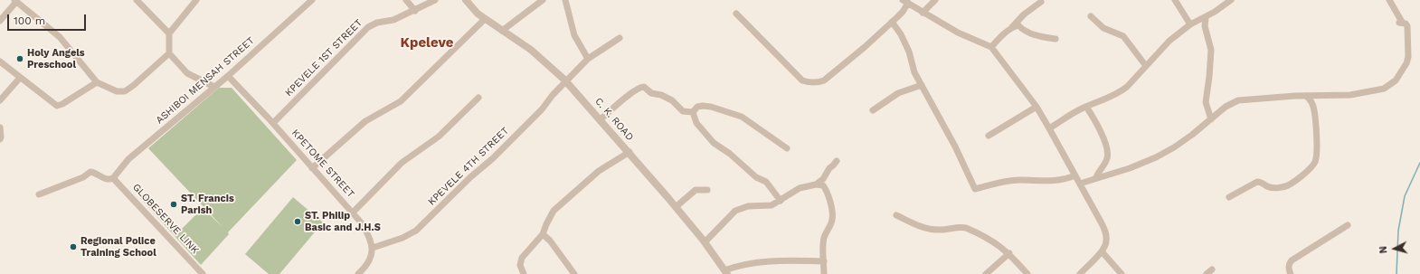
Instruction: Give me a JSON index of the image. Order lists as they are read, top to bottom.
{
  "streets": {
    "street": [
      "KPEVELE 1ST STREET",
      "ASHIBOI MENSAH STREET",
      "C. K. ROAD",
      "KPETOME STREET",
      "KPEVELE 4TH STREET",
      "GLOBESERVE LINK"
    ]
  },
  "crossings": [
    ["KPEVELE 1ST STREET", "KPETOME STREET"],
    ["ASHIBOI MENSAH STREET", "KPETOME STREET"],
    ["ASHIBOI MENSAH STREET", "GLOBESERVE LINK"],
    ["C. K. ROAD", "KPEVELE 4TH STREET"],
    ["KPETOME STREET", "KPEVELE 4TH STREET"]
  ],
  "districts": ["Kpeleve"],
  "places": [
    "Holy Angels Preschool",
    "ST. Francis Parish",
    "ST. Philip Basic and J.H.S",
    "Regional Police Training School"
  ],
  "scale_bar": "100 m",
  "north": "left"
}
